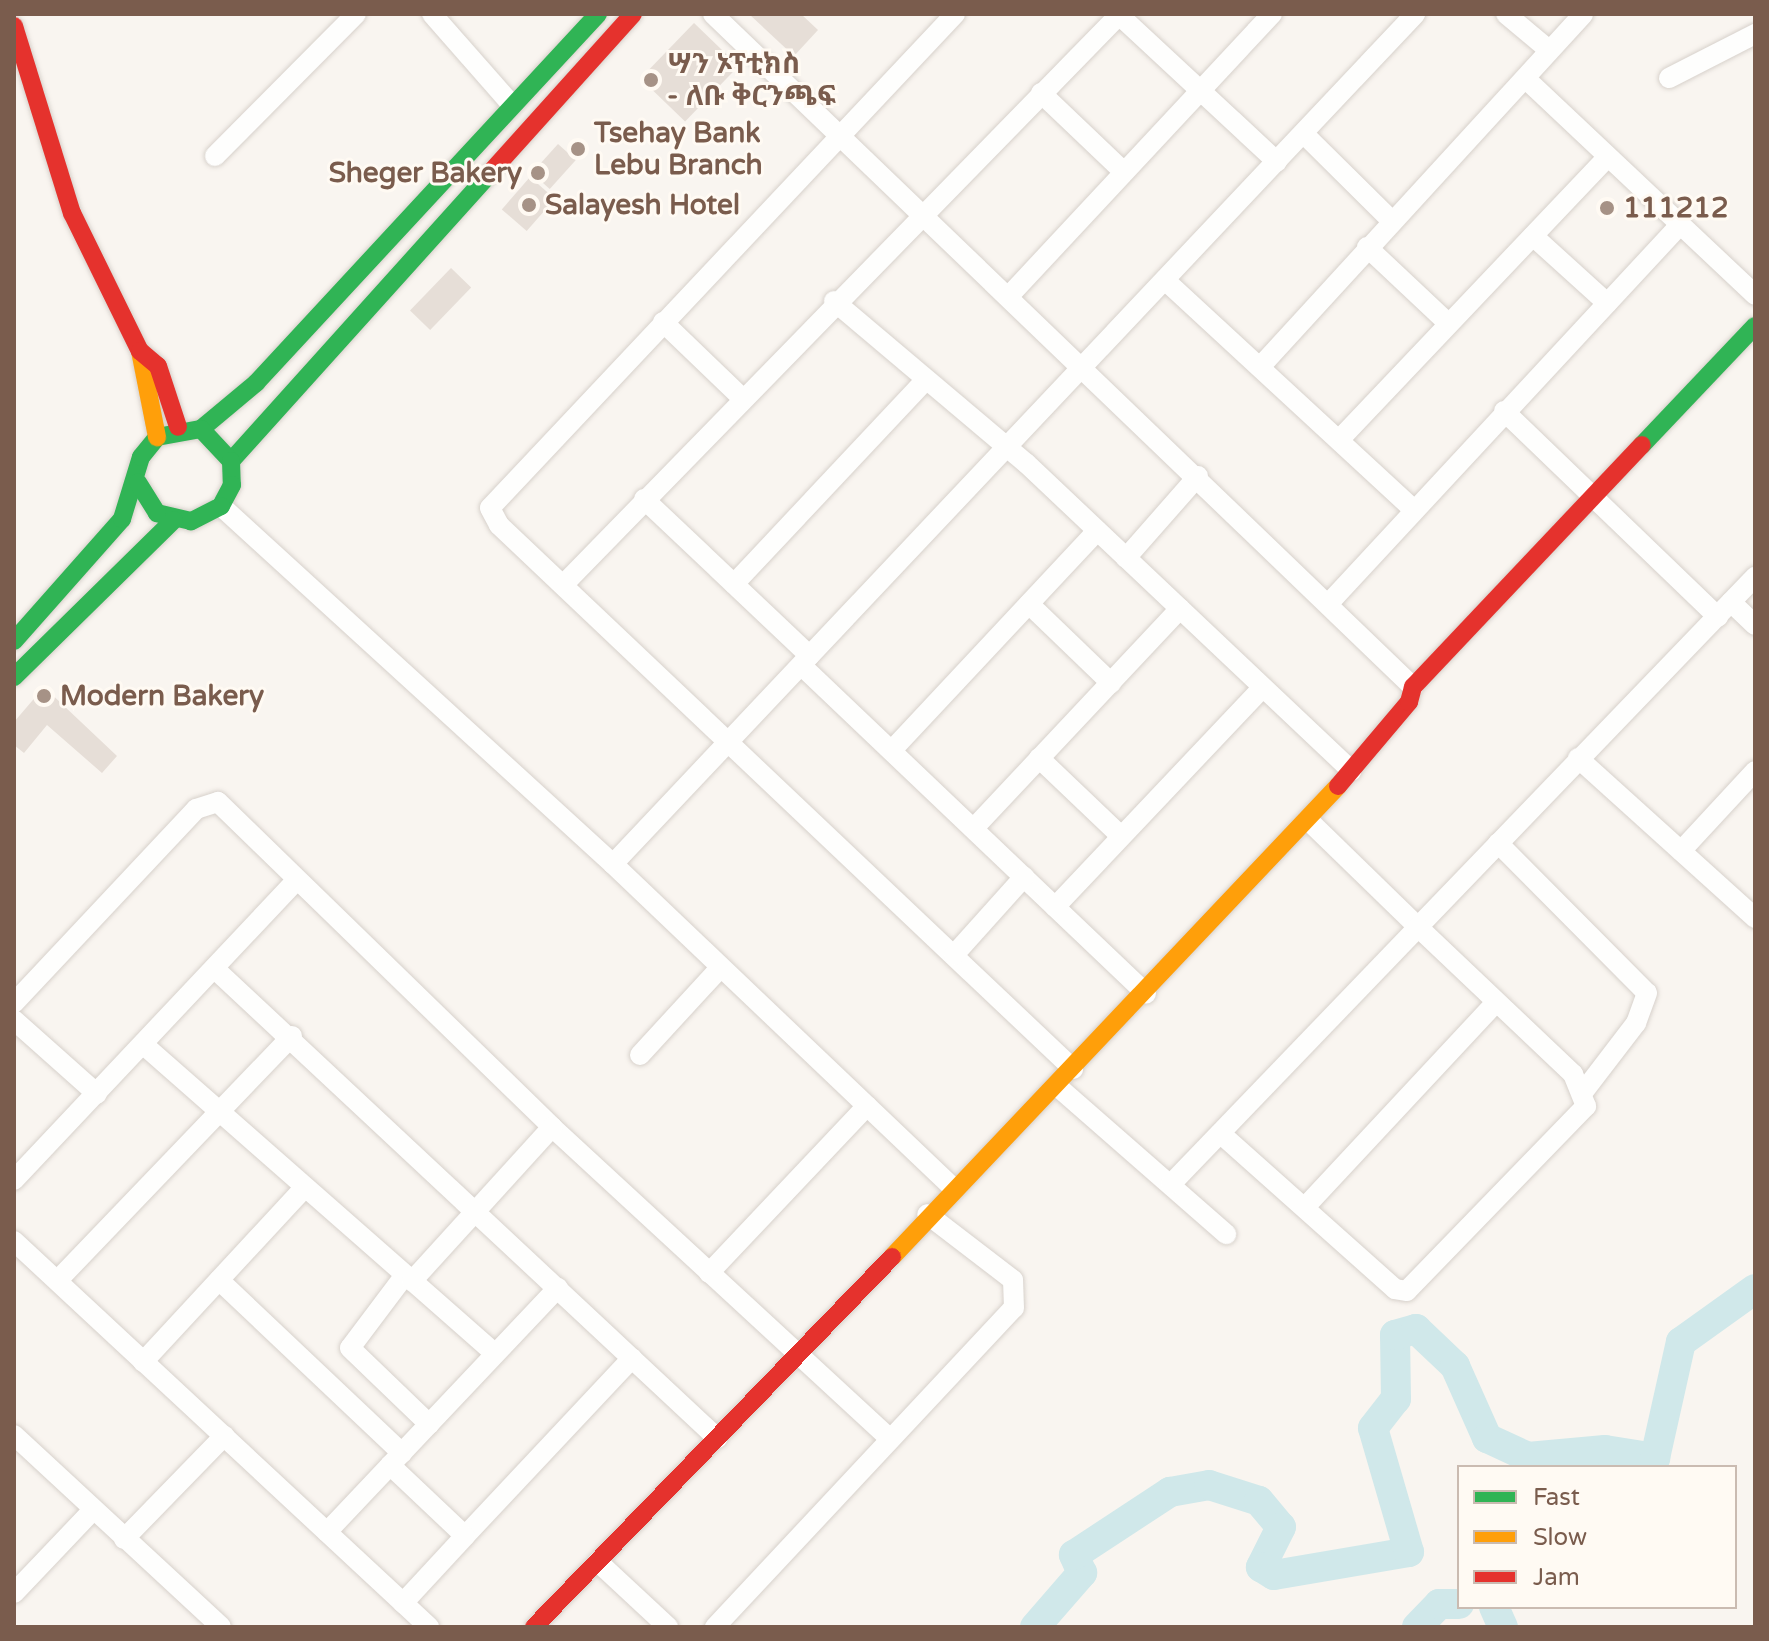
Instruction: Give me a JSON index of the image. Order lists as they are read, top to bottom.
{
  "places": [
    "ሣን ኦፕቲክስ - ለቡ ቅርንጫፍ",
    "Tsehay Bank Lebu Branch",
    "Sheger Bakery",
    "Salayesh Hotel",
    "111212",
    "Modern Bakery"
  ],
  "legend": ["Fast", "Slow", "Jam"]
}
